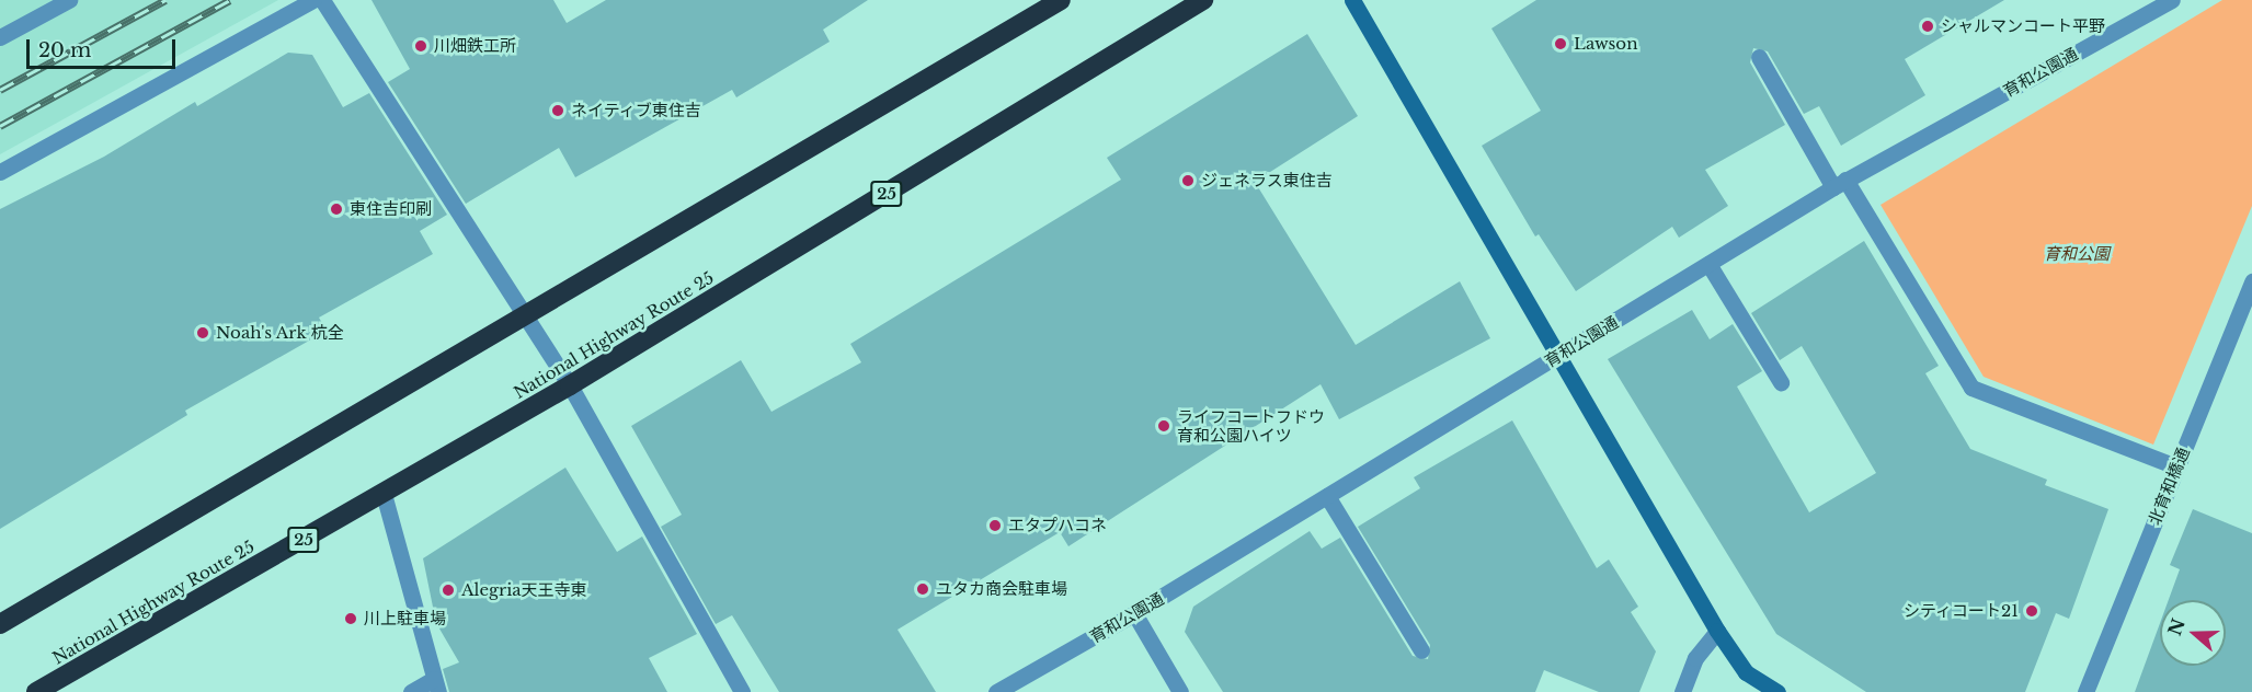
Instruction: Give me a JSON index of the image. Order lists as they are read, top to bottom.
{
  "streets": {
    "highway": ["25", "National Highway Route 25"],
    "street": ["育和公園通", "北育和橋通"]
  },
  "parks": ["育和公園"],
  "places": [
    "シャルマンコート平野",
    "Lawson",
    "川畑鉄工所",
    "ネイティブ東住吉",
    "ジェネラス東住吉",
    "東住吉印刷",
    "Noah's Ark 杭全",
    "ライフコートフドウ 育和公園ハイツ",
    "エタプハコネ",
    "ユタカ商会駐車場",
    "Alegria天王寺東",
    "シティコート21",
    "川上駐車場"
  ],
  "scale_bar": "20 m",
  "north": "left"
}
